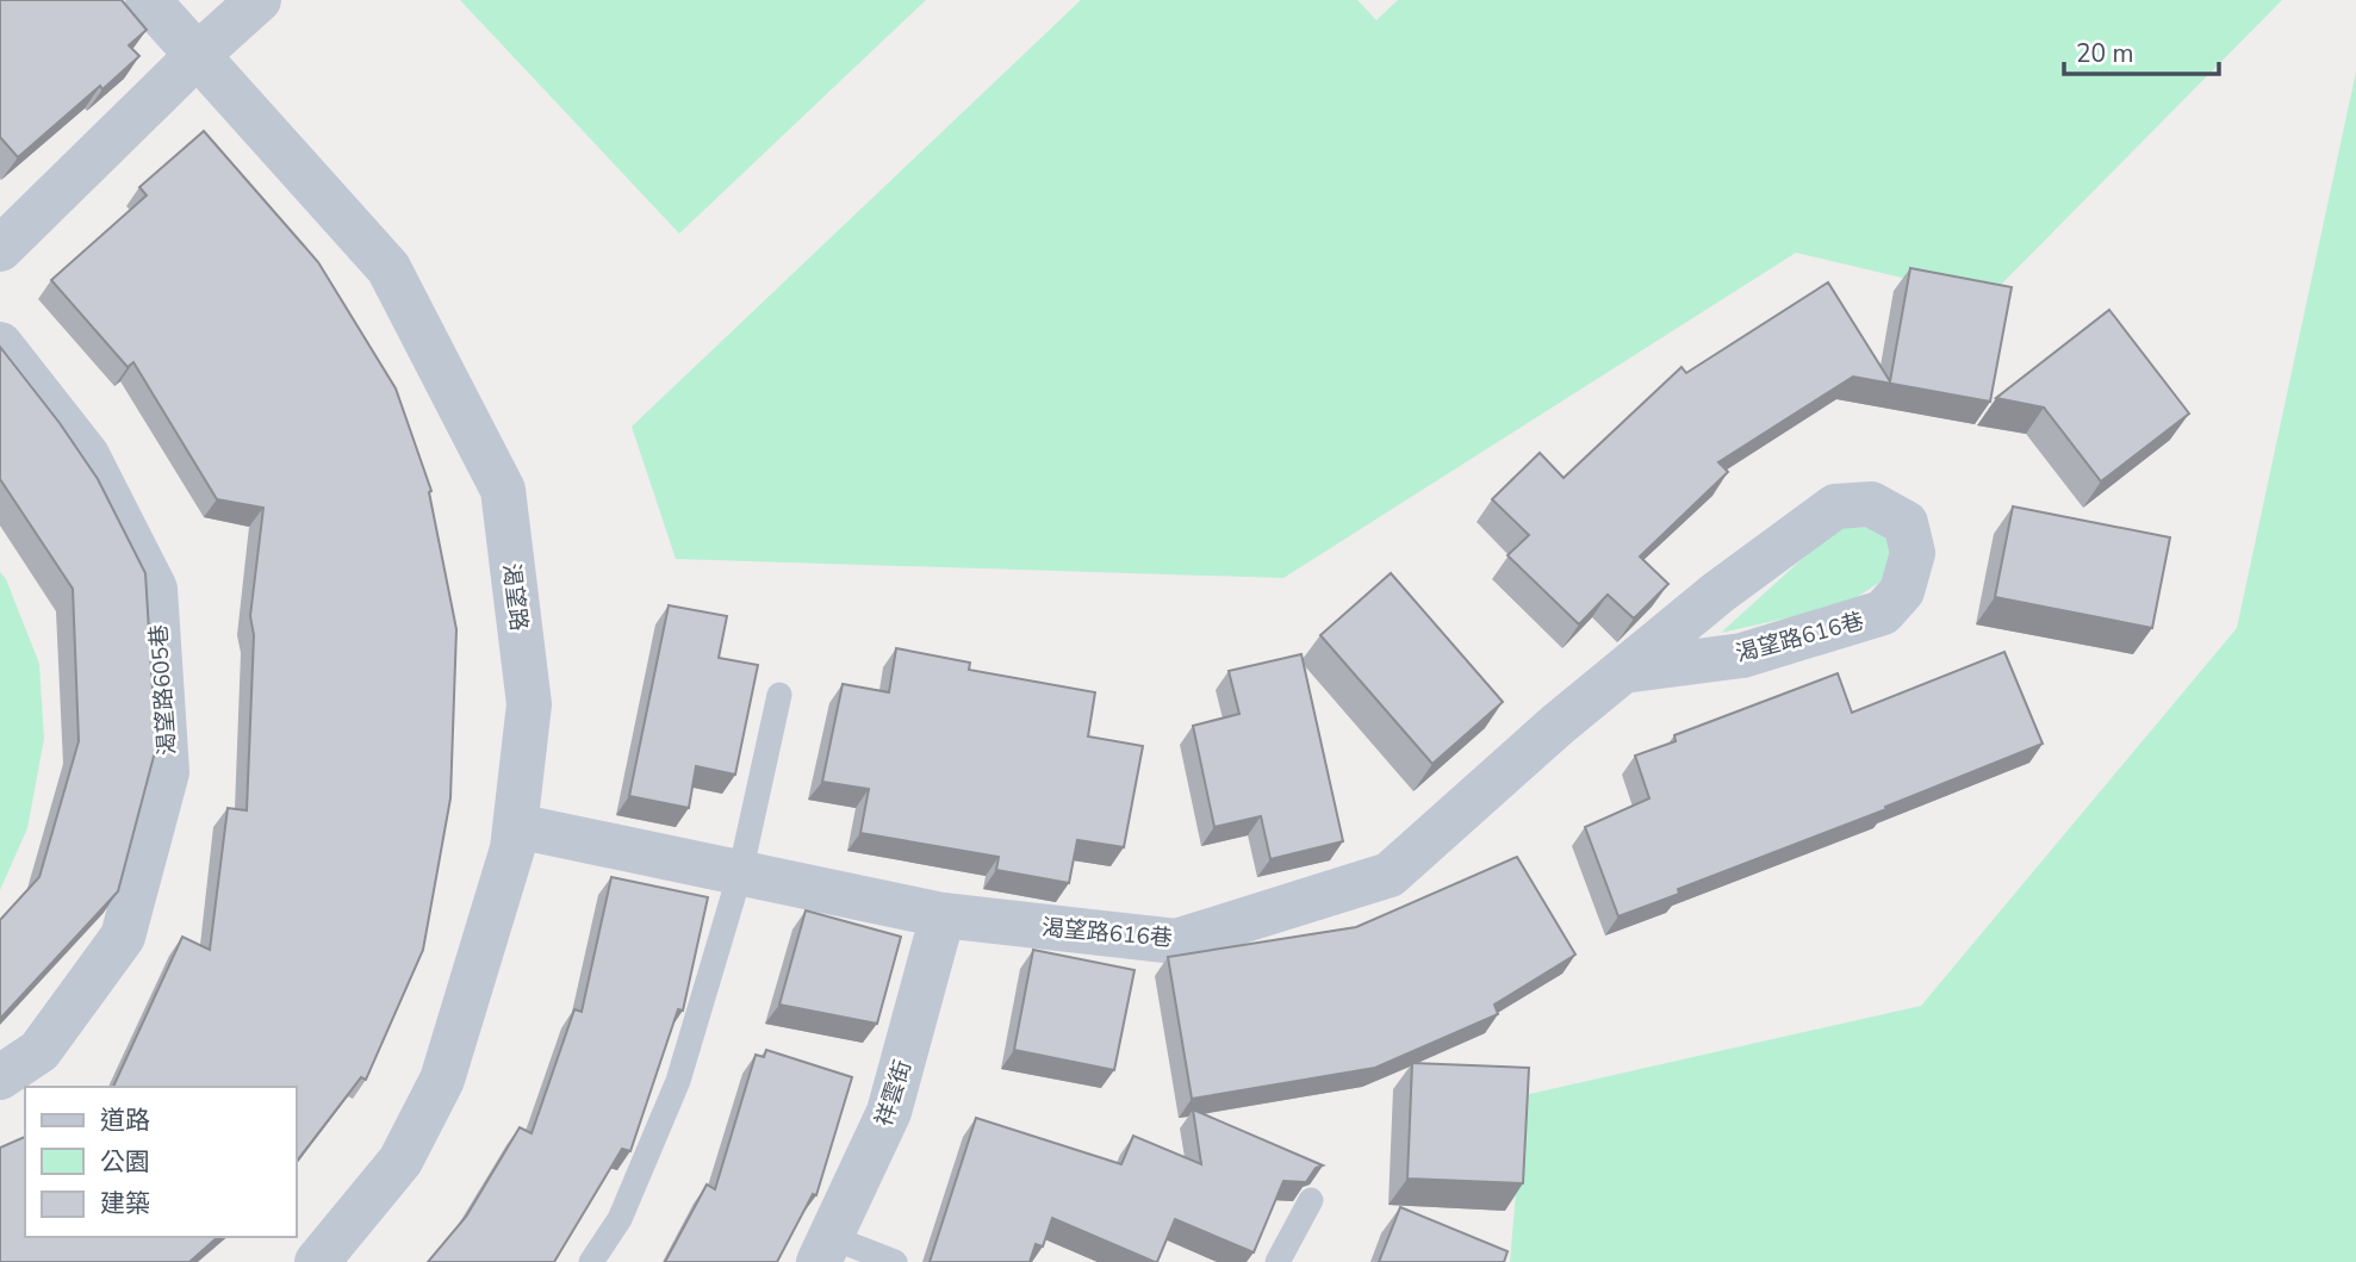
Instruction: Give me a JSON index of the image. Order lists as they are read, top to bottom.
{
  "streets": {
    "street": [
      "渴望路",
      "渴望路616巷",
      "渴望路605巷",
      "祥雲街"
    ]
  },
  "crossings": [
    ["渴望路", "渴望路616巷"],
    ["渴望路616巷", "祥雲街"]
  ],
  "legend": ["道路", "公園", "建築"],
  "scale_bar": "20 m"
}
